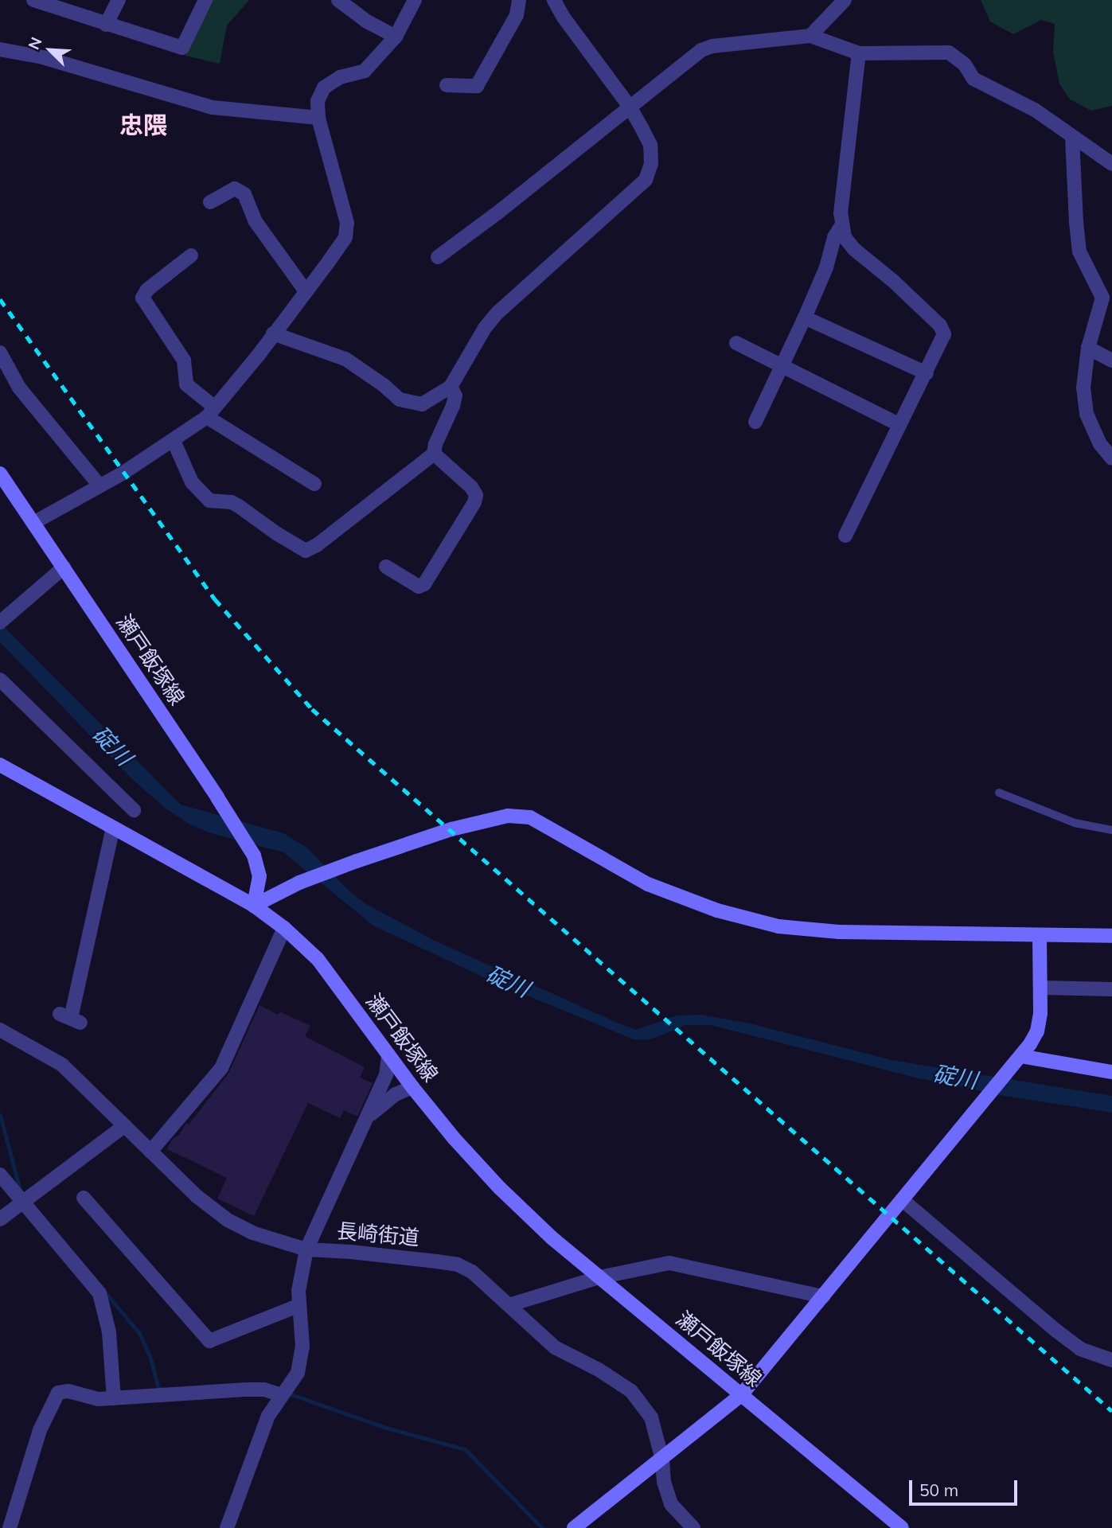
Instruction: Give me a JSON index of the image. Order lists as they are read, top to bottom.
{
  "streets": {
    "street": ["瀬戸飯塚線", "長崎街道"]
  },
  "districts": ["忠隈"],
  "water": ["碇川"],
  "scale_bar": "50 m",
  "north": "top left"
}
